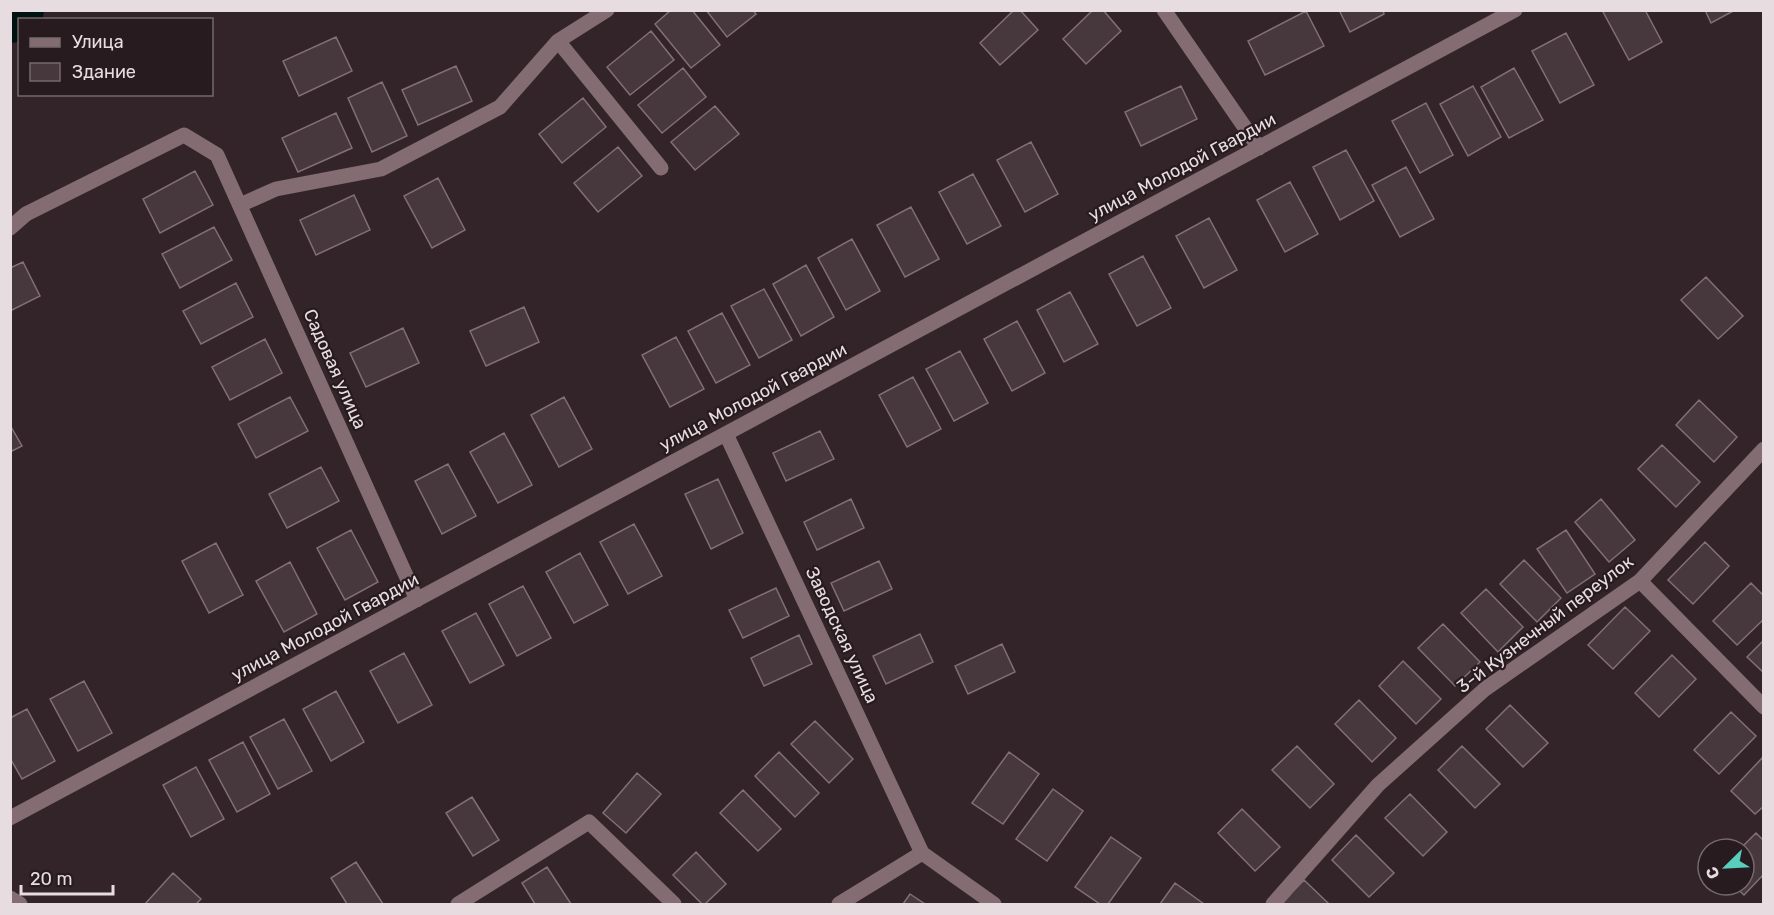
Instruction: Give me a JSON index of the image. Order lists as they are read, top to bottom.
{
  "streets": {
    "street": [
      "улица Молодой Гвардии",
      "Садовая улица",
      "3-й Кузнечный переулок",
      "Заводская улица"
    ]
  },
  "crossings": [
    ["улица Молодой Гвардии", "Садовая улица"],
    ["улица Молодой Гвардии", "Заводская улица"]
  ],
  "legend": ["Улица", "Здание"],
  "scale_bar": "20 m",
  "north": "bottom left"
}
